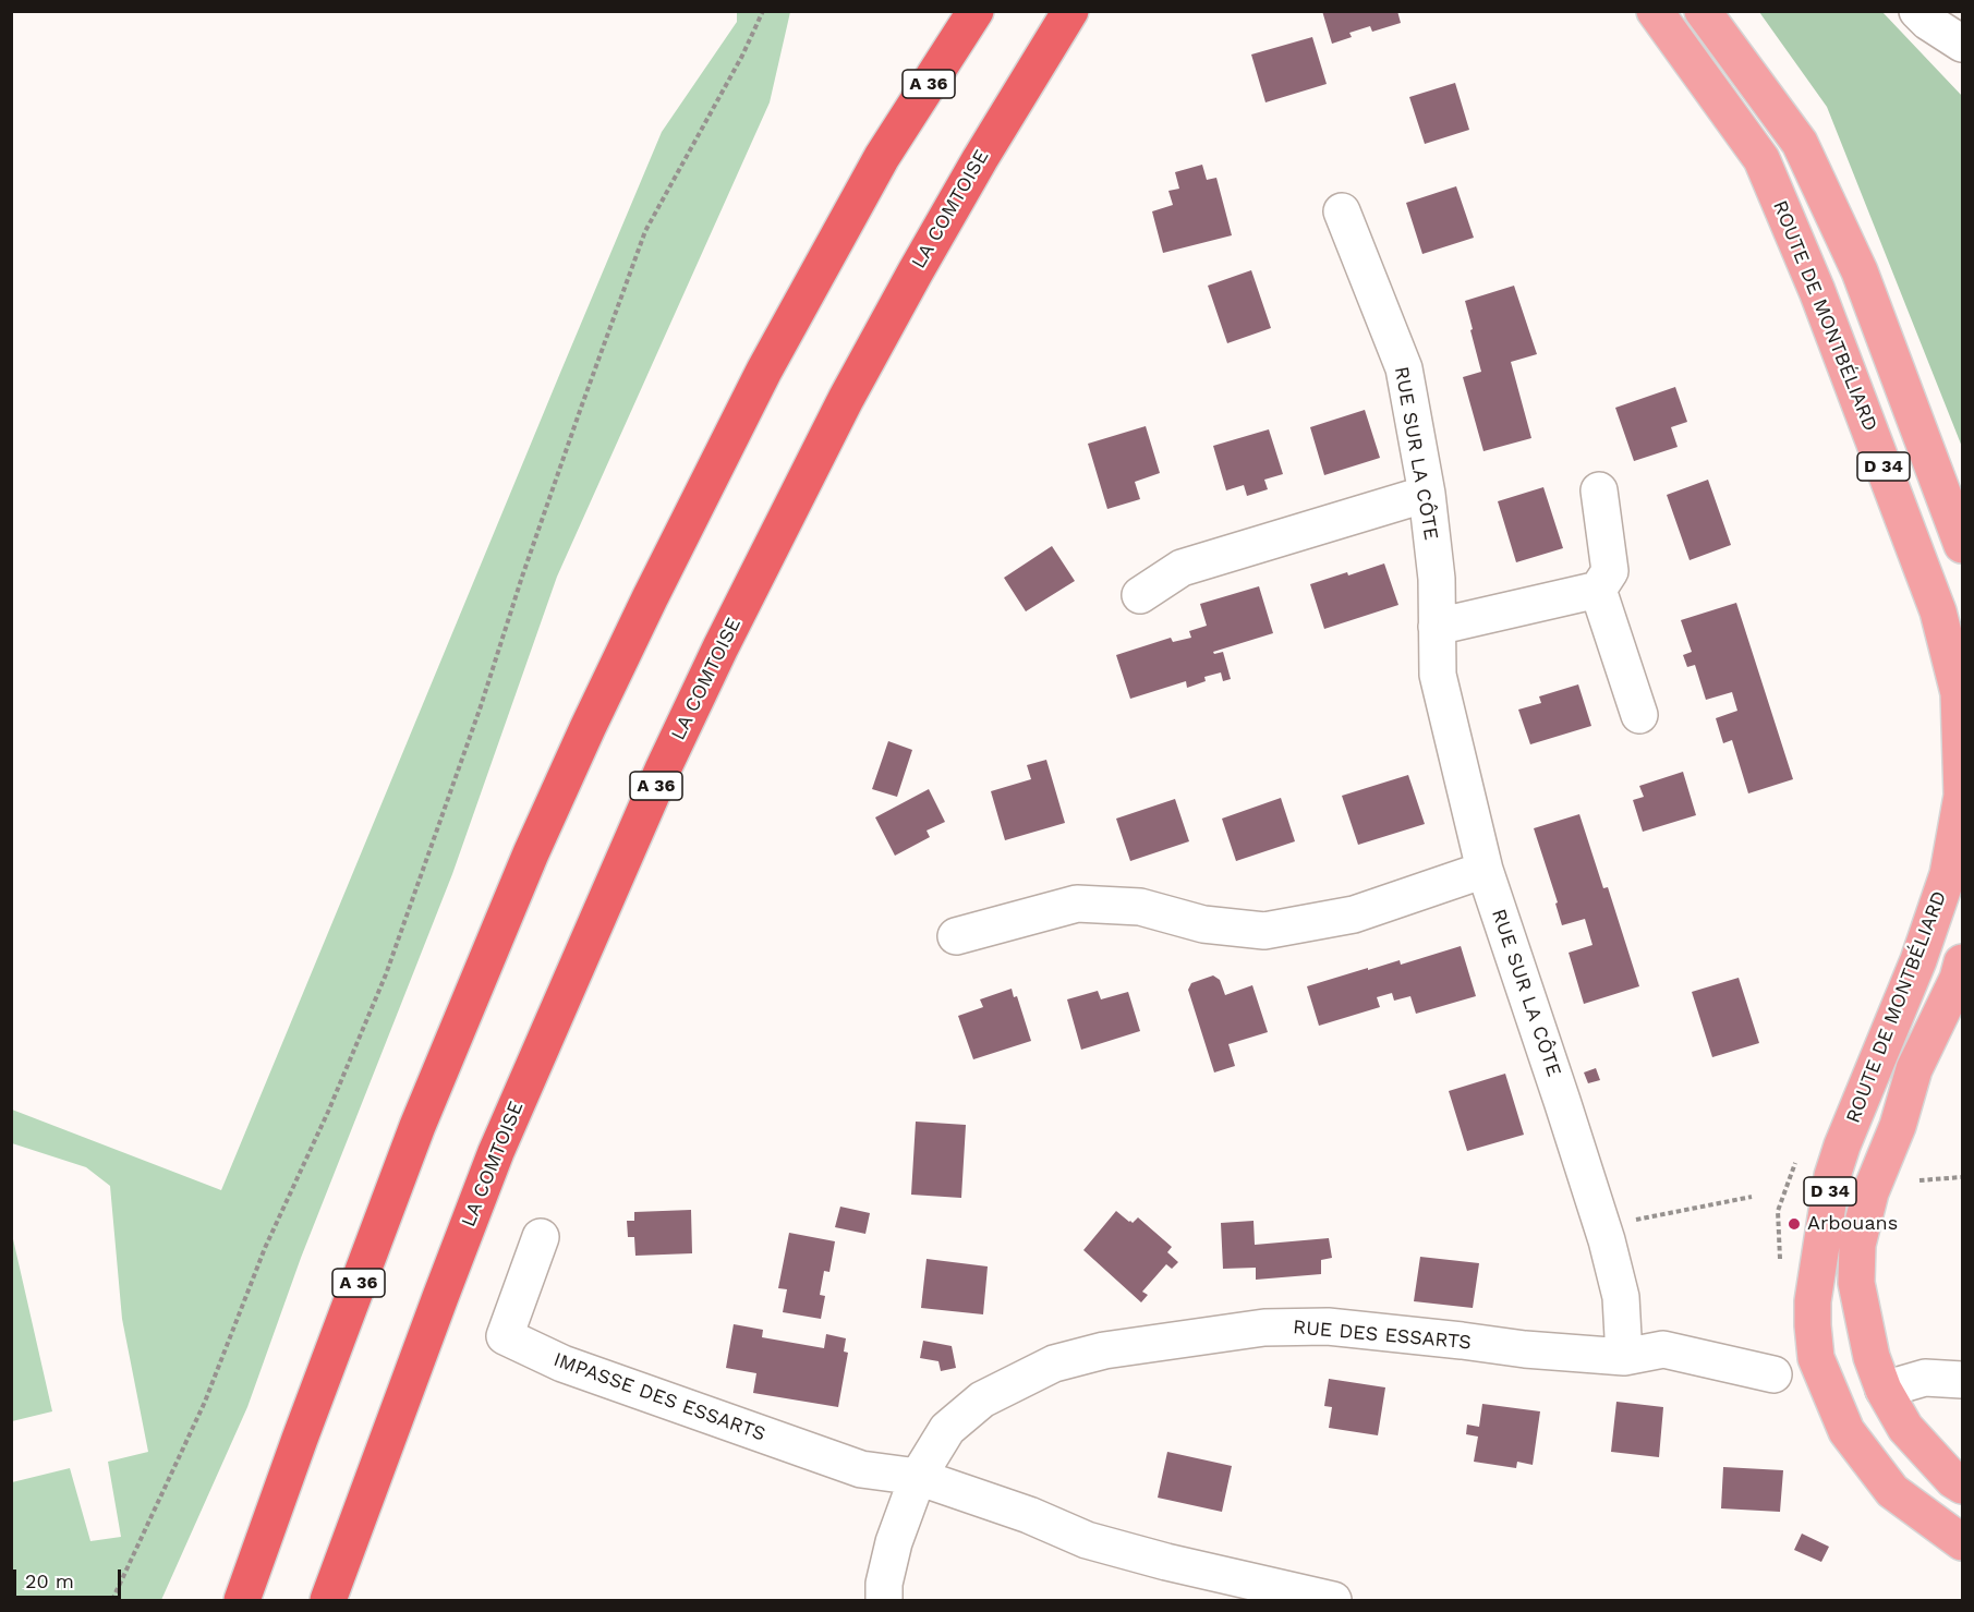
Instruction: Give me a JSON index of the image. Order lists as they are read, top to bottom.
{
  "streets": {
    "highway": ["A 36", "LA COMTOISE"],
    "main road": ["ROUTE DE MONTBÉLIARD", "D 34"],
    "street": ["RUE SUR LA CÔTE", "RUE DES ESSARTS", "IMPASSE DES ESSARTS"]
  },
  "crossings": [
    ["RUE SUR LA CÔTE", "RUE DES ESSARTS"],
    ["RUE DES ESSARTS", "IMPASSE DES ESSARTS"]
  ],
  "places": ["Arbouans"],
  "scale_bar": "20 m"
}
